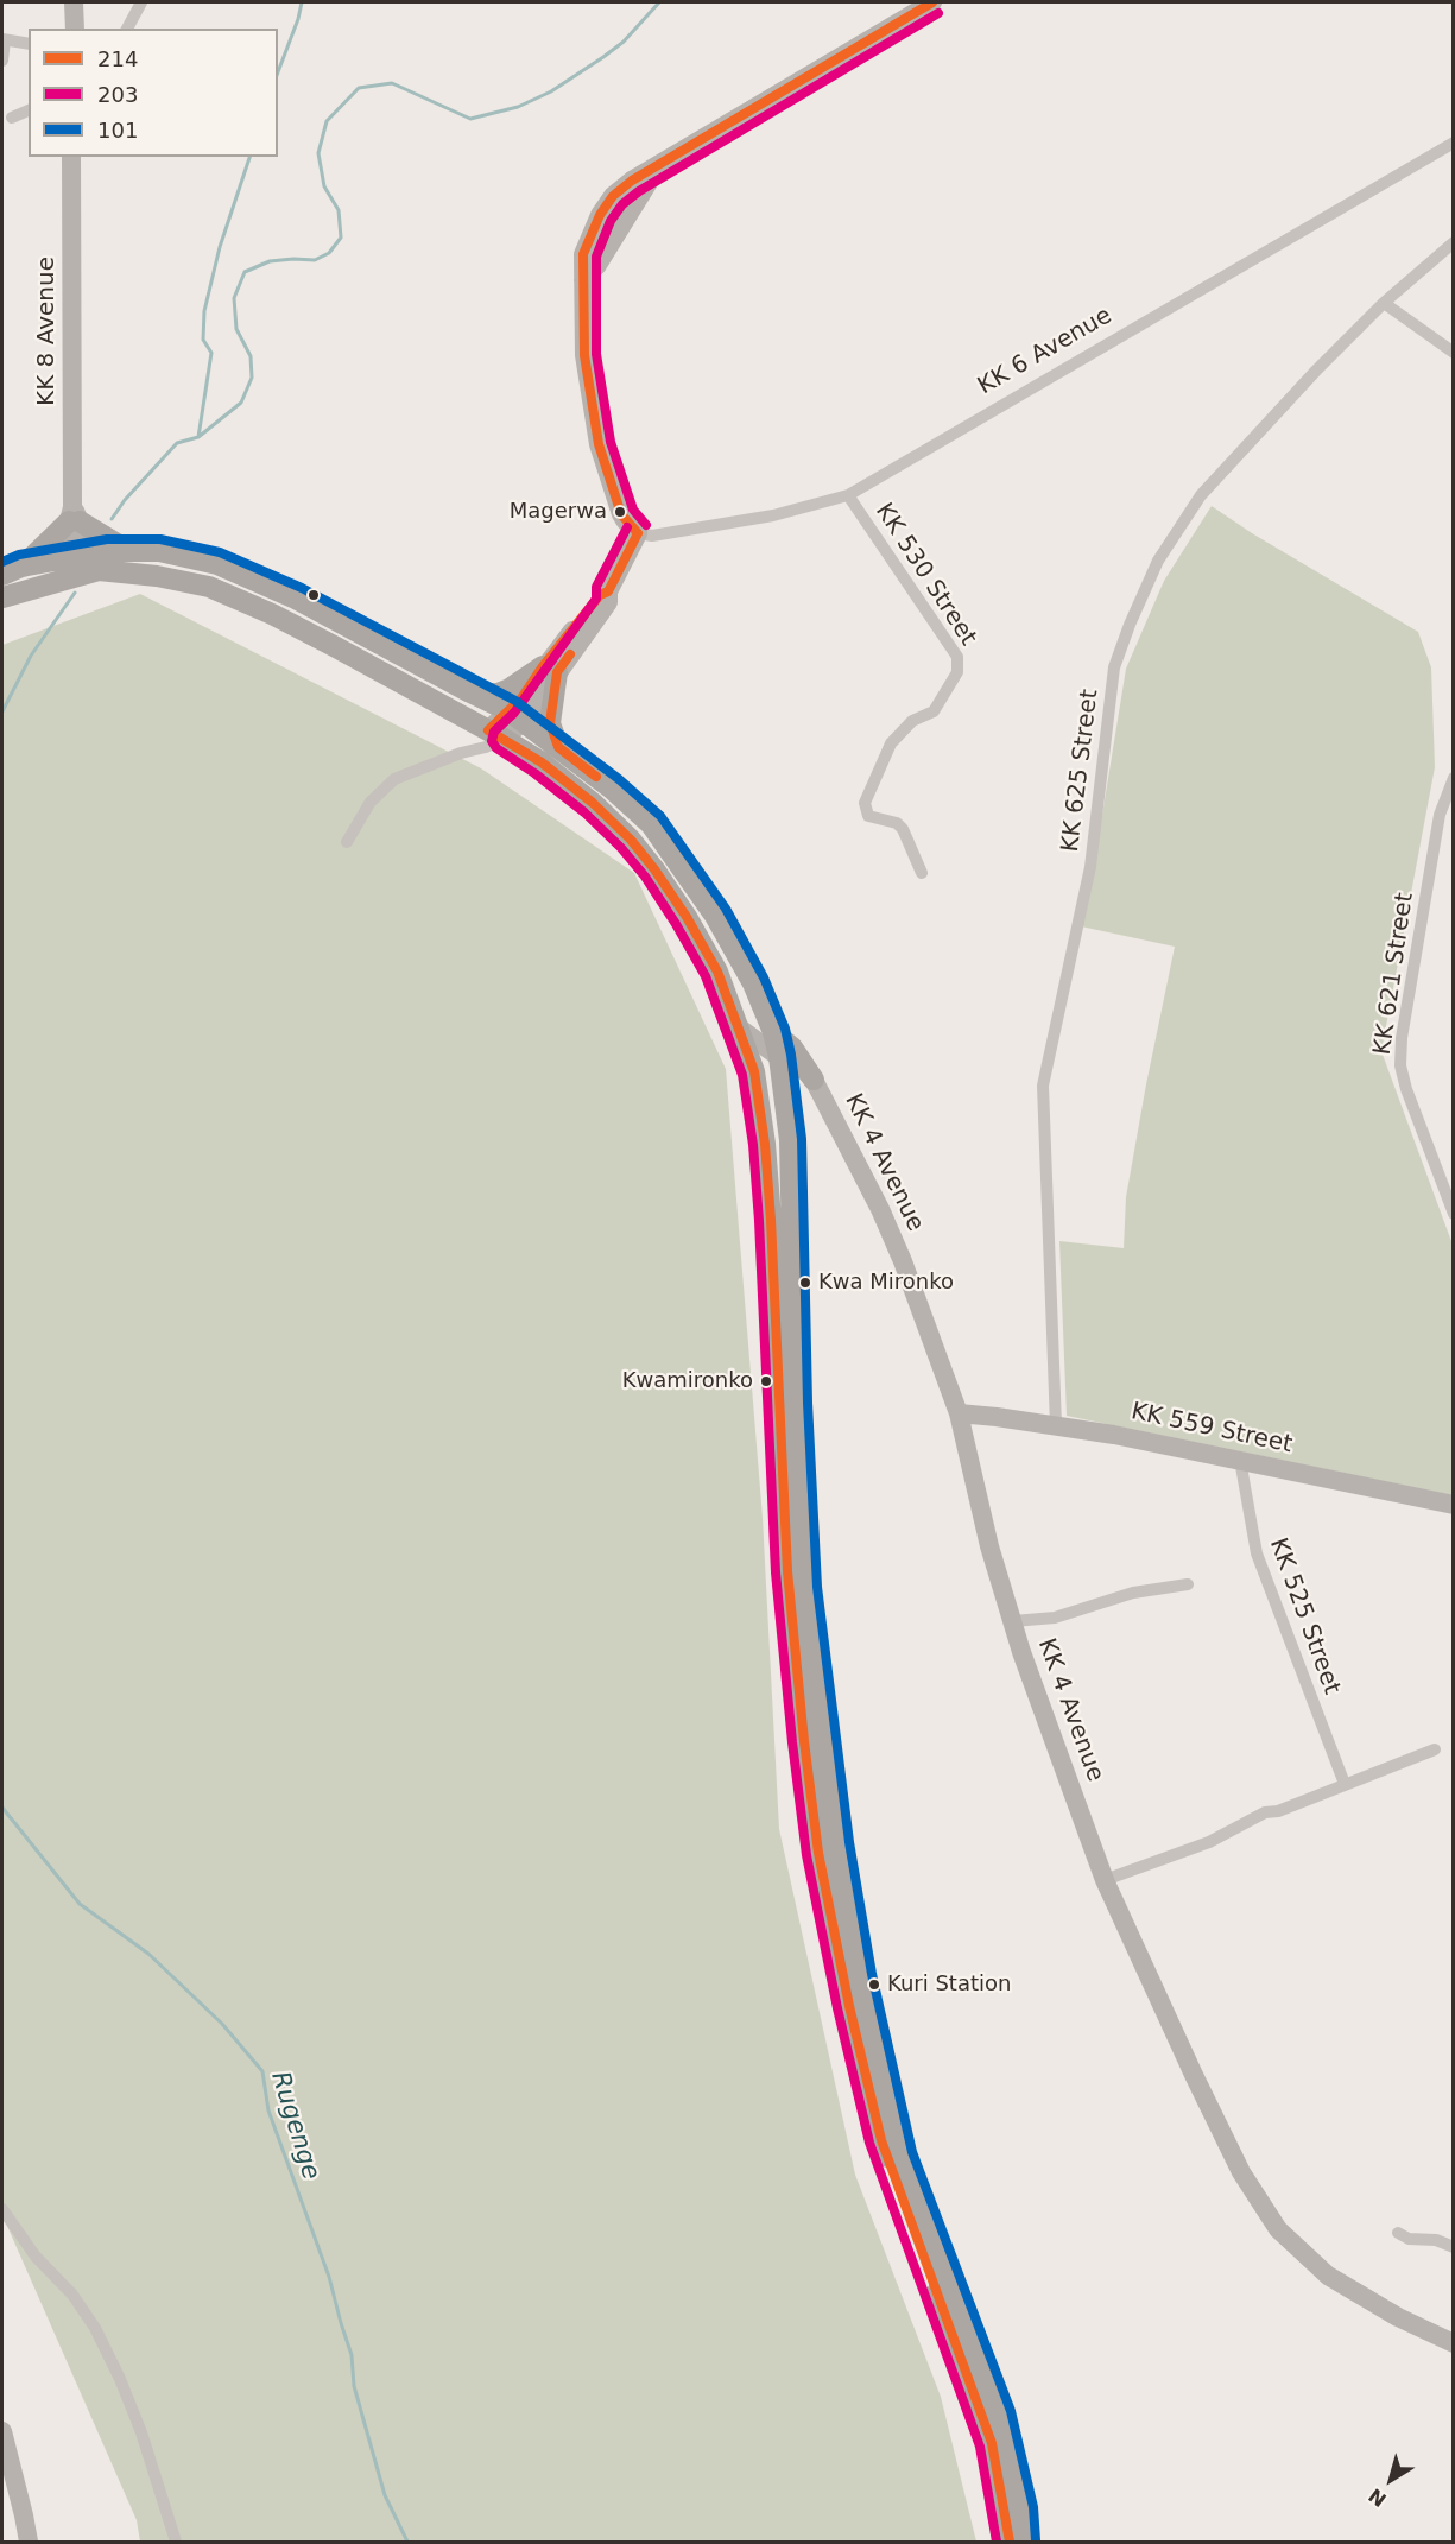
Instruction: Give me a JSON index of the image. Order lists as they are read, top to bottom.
{
  "streets": {
    "main road": ["KK 8 Avenue", "KK 4 Avenue", "KK 559 Street"],
    "street": [
      "KK 6 Avenue",
      "KK 530 Street",
      "KK 625 Street",
      "KK 621 Street",
      "KK 525 Street"
    ]
  },
  "crossings": [
    ["KK 6 Avenue", "KK 530 Street"],
    ["KK 625 Street", "KK 559 Street"],
    ["KK 4 Avenue", "KK 559 Street"],
    ["KK 559 Street", "KK 525 Street"]
  ],
  "water": ["Rugenge"],
  "places": [
    "Magerwa",
    "Kwa Mironko",
    "Kwamironko",
    "Kuri Station"
  ],
  "lines": ["transit line 214", "transit line 203", "transit line 101"],
  "legend": ["214", "203", "101"],
  "north": "bottom left"
}
